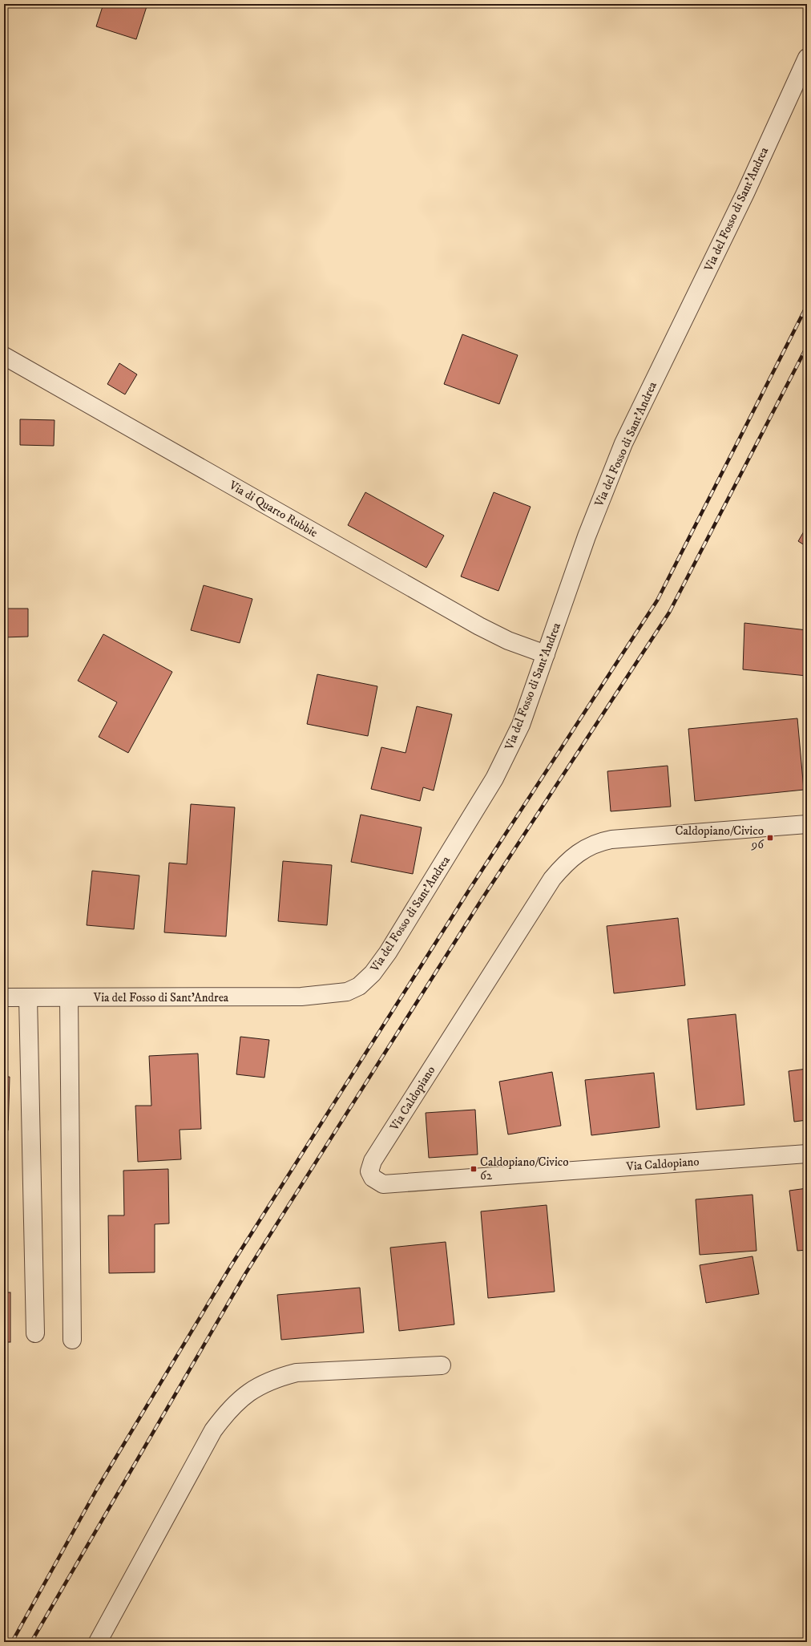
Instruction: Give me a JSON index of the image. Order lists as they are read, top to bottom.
{
  "streets": {
    "street": ["Via del Fosso di Sant'Andrea", "Via di Quarto Rubbie", "Via Caldopiano"]
  },
  "crossings": [
    ["Via del Fosso di Sant'Andrea", "Via di Quarto Rubbie"]
  ],
  "places": {
    "transit": ["Caldopiano/Civico 96", "Caldopiano/Civico 62"]
  }
}
